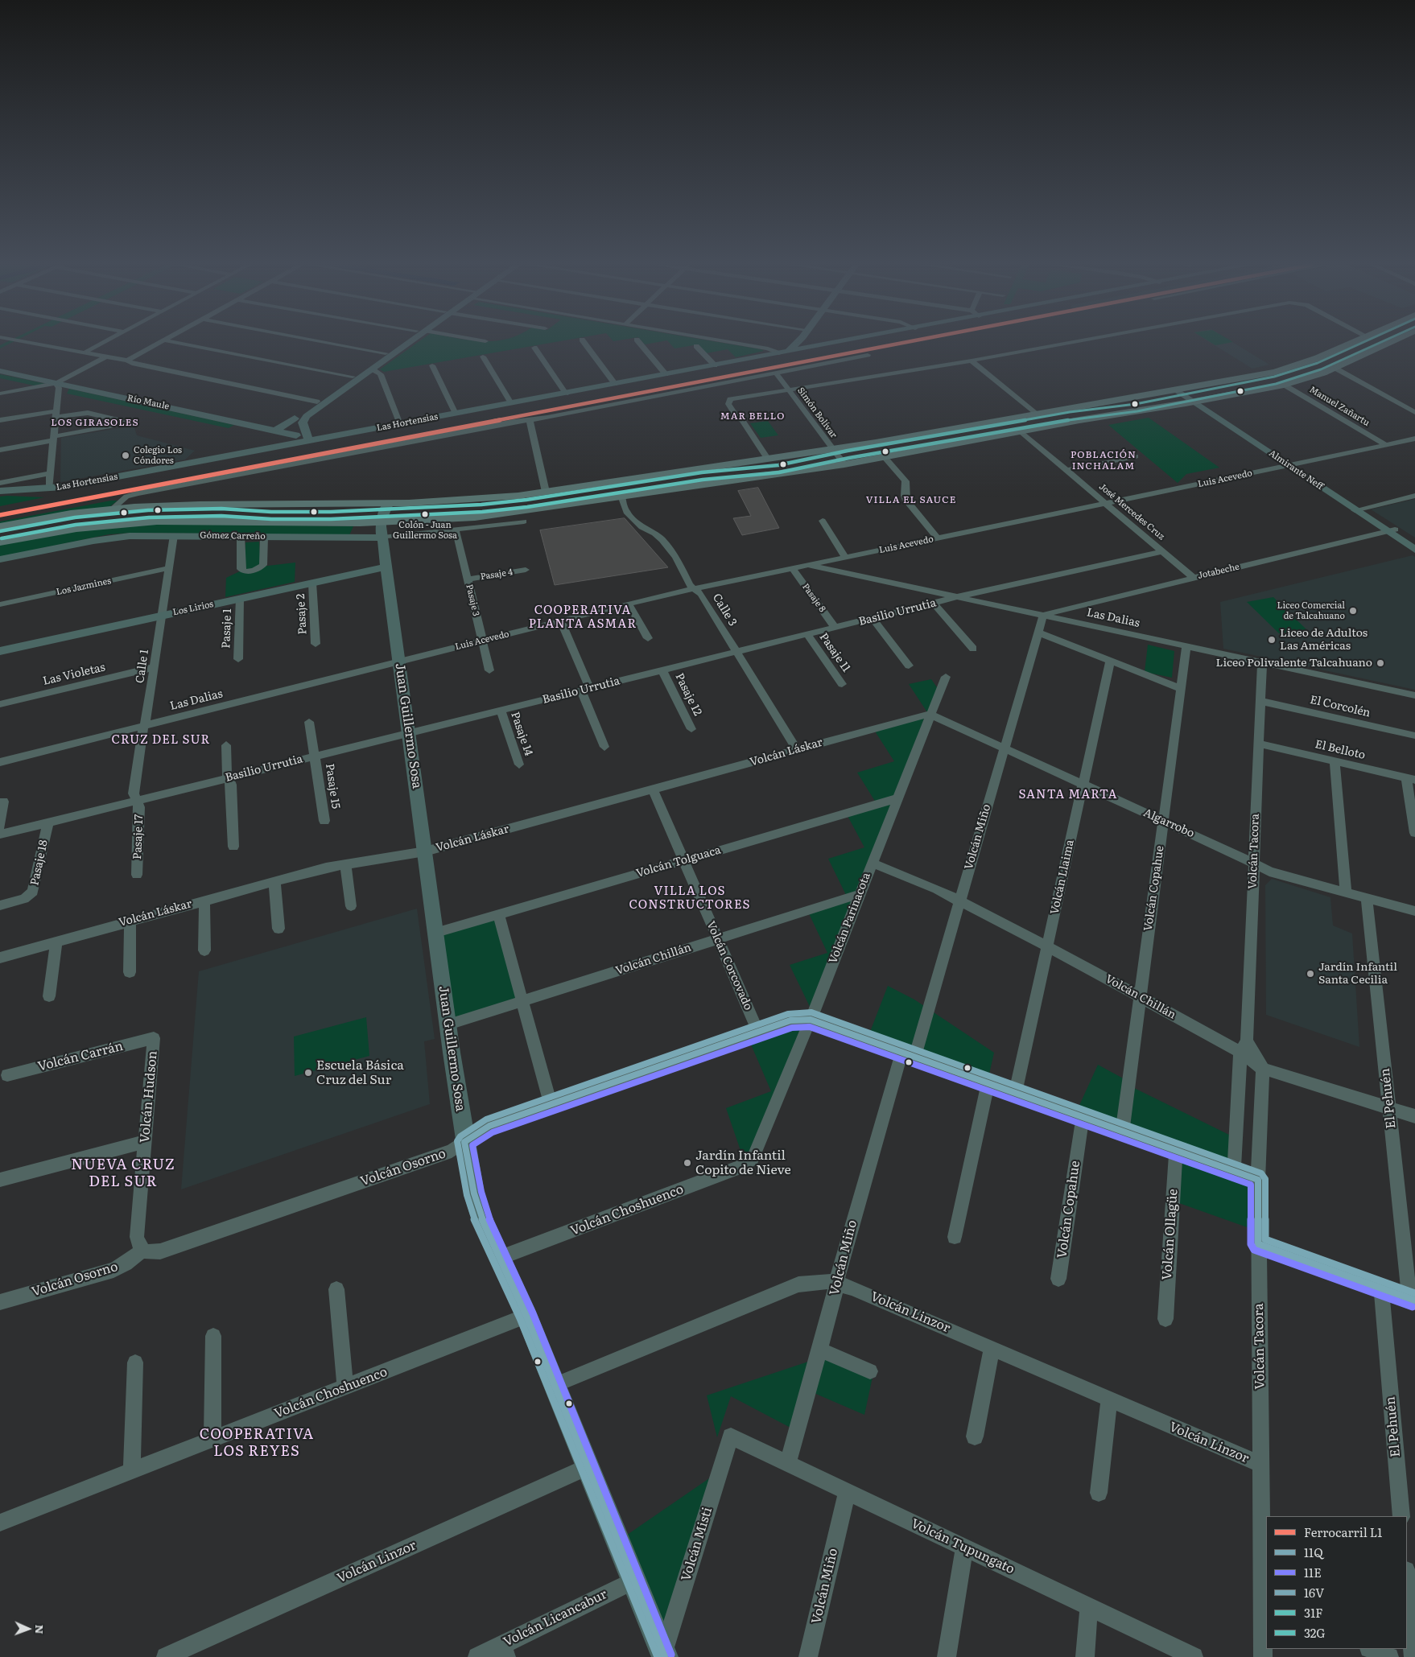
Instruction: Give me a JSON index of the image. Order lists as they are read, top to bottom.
{
  "streets": {
    "street": [
      "Río Maule",
      "Manuel Zañartu",
      "Simón Bolívar",
      "Las Hortensias",
      "Almirante Neff",
      "Luis Acevedo",
      "José Mercedes Cruz",
      "Gómez Carreño",
      "Jotabeche",
      "Pasaje 4",
      "Los Jazmines",
      "Pasaje 8",
      "Pasaje 3",
      "Los Lirios",
      "Calle 3",
      "Basilio Urrutia",
      "Pasaje 2",
      "Las Dalias",
      "Pasaje 1",
      "Pasaje 11",
      "Calle 1",
      "Las Violetas",
      "Pasaje 12",
      "El Corcolén",
      "Juan Guillermo Sosa",
      "Pasaje 14",
      "El Belloto",
      "Volcán Láskar",
      "Pasaje 15",
      "Algarrobo",
      "Pasaje 17",
      "Volcán Miño",
      "Volcán Tacora",
      "Volcán Tolguaca",
      "Pasaje 18",
      "Volcán Llaima",
      "Volcán Copahue",
      "Volcán Parinacota",
      "Volcán Chillán",
      "Volcán Corcovado",
      "Volcán Carrán",
      "Volcán Hudson",
      "El Pehuén",
      "Volcán Osorno",
      "Volcán Choshuenco",
      "Volcán Ollagüe",
      "Volcán Linzor",
      "Volcán Misti",
      "Volcán Tupungato",
      "Volcán Licancabur"
    ]
  },
  "crossings": [
    ["Río Maule", "Las Hortensias"],
    ["Manuel Zañartu", "Luis Acevedo"],
    ["Almirante Neff", "Luis Acevedo"],
    ["Almirante Neff", "Jotabeche"],
    ["Luis Acevedo", "José Mercedes Cruz"],
    ["Luis Acevedo", "Pasaje 8"],
    ["Luis Acevedo", "Pasaje 3"],
    ["Luis Acevedo", "Calle 3"],
    ["Luis Acevedo", "Las Dalias"],
    ["Luis Acevedo", "Juan Guillermo Sosa"],
    ["José Mercedes Cruz", "Jotabeche"],
    ["José Mercedes Cruz", "Basilio Urrutia"],
    ["Gómez Carreño", "Pasaje 3"],
    ["Gómez Carreño", "Calle 1"],
    ["Gómez Carreño", "Juan Guillermo Sosa"],
    ["Jotabeche", "Las Dalias"],
    ["Jotabeche", "Volcán Miño"],
    ["Pasaje 4", "Pasaje 3"],
    ["Los Jazmines", "Calle 1"],
    ["Pasaje 8", "Basilio Urrutia"],
    ["Los Lirios", "Pasaje 2"],
    ["Los Lirios", "Pasaje 1"],
    ["Los Lirios", "Calle 1"],
    ["Los Lirios", "Juan Guillermo Sosa"],
    ["Calle 3", "Basilio Urrutia"],
    ["Calle 3", "Volcán Láskar"],
    ["Basilio Urrutia", "Las Dalias"],
    ["Basilio Urrutia", "Pasaje 11"],
    ["Basilio Urrutia", "Calle 1"],
    ["Basilio Urrutia", "Pasaje 12"],
    ["Basilio Urrutia", "Juan Guillermo Sosa"],
    ["Basilio Urrutia", "Pasaje 14"],
    ["Basilio Urrutia", "Pasaje 15"],
    ["Basilio Urrutia", "Pasaje 17"],
    ["Basilio Urrutia", "Pasaje 18"],
    ["Las Dalias", "Calle 1"],
    ["Las Dalias", "Juan Guillermo Sosa"],
    ["Las Dalias", "Volcán Miño"],
    ["Las Dalias", "Volcán Tacora"],
    ["Las Dalias", "Volcán Copahue"],
    ["Calle 1", "Las Violetas"],
    ["Calle 1", "Pasaje 17"],
    ["El Corcolén", "Volcán Tacora"],
    ["Juan Guillermo Sosa", "Volcán Láskar"],
    ["Juan Guillermo Sosa", "Volcán Tolguaca"],
    ["Juan Guillermo Sosa", "Volcán Chillán"],
    ["Juan Guillermo Sosa", "Volcán Osorno"],
    ["Juan Guillermo Sosa", "Volcán Choshuenco"],
    ["Juan Guillermo Sosa", "Volcán Linzor"],
    ["Juan Guillermo Sosa", "Volcán Misti"],
    ["Juan Guillermo Sosa", "Volcán Licancabur"],
    ["El Belloto", "Volcán Tacora"],
    ["Volcán Láskar", "Algarrobo"],
    ["Volcán Láskar", "Volcán Parinacota"],
    ["Volcán Láskar", "Volcán Corcovado"],
    ["Algarrobo", "Volcán Miño"],
    ["Algarrobo", "Volcán Tacora"],
    ["Algarrobo", "Volcán Llaima"],
    ["Algarrobo", "Volcán Copahue"],
    ["Algarrobo", "Volcán Parinacota"],
    ["Algarrobo", "El Pehuén"],
    ["Volcán Miño", "Volcán Chillán"],
    ["Volcán Miño", "Volcán Osorno"],
    ["Volcán Miño", "Volcán Linzor"],
    ["Volcán Miño", "Volcán Tupungato"],
    ["Volcán Tacora", "Volcán Chillán"],
    ["Volcán Tacora", "Volcán Osorno"],
    ["Volcán Tacora", "Volcán Linzor"],
    ["Volcán Tolguaca", "Volcán Parinacota"],
    ["Volcán Tolguaca", "Volcán Corcovado"],
    ["Volcán Llaima", "Volcán Chillán"],
    ["Volcán Llaima", "Volcán Osorno"],
    ["Volcán Copahue", "Volcán Chillán"],
    ["Volcán Copahue", "Volcán Osorno"],
    ["Volcán Parinacota", "Volcán Chillán"],
    ["Volcán Parinacota", "Volcán Osorno"],
    ["Volcán Parinacota", "Volcán Choshuenco"],
    ["Volcán Chillán", "Volcán Corcovado"],
    ["Volcán Corcovado", "Volcán Osorno"],
    ["Volcán Carrán", "Volcán Hudson"],
    ["Volcán Hudson", "Volcán Osorno"],
    ["Volcán Osorno", "Volcán Ollagüe"],
    ["Volcán Misti", "Volcán Tupungato"]
  ],
  "districts": [
    "MAR BELLO",
    "LOS GIRASOLES",
    "POBLACIÓN INCHALAM",
    "VILLA EL SAUCE",
    "COOPERATIVA PLANTA ASMAR",
    "CRUZ DEL SUR",
    "SANTA MARTA",
    "VILLA LOS CONSTRUCTORES",
    "NUEVA CRUZ DEL SUR",
    "COOPERATIVA LOS REYES"
  ],
  "places": [
    "Colegio Los Cóndores",
    "Colón - Juan Guillermo Sosa",
    "Liceo Comercial de Talcahuano",
    "Liceo de Adultos Las Américas",
    "Liceo Polivalente Talcahuano",
    "Jardín Infantil Santa Cecilia",
    "Escuela Básica Cruz del Sur",
    "Jardín Infantil Copito de Nieve"
  ],
  "lines": [
    "rail line L1",
    "transit line 31F",
    "transit line 32G",
    "transit line 16V",
    "transit line 11Q",
    "transit line 11E"
  ],
  "legend": [
    "Ferrocarril L1",
    "11Q",
    "11E",
    "16V",
    "31F",
    "32G"
  ],
  "north": "right"
}
